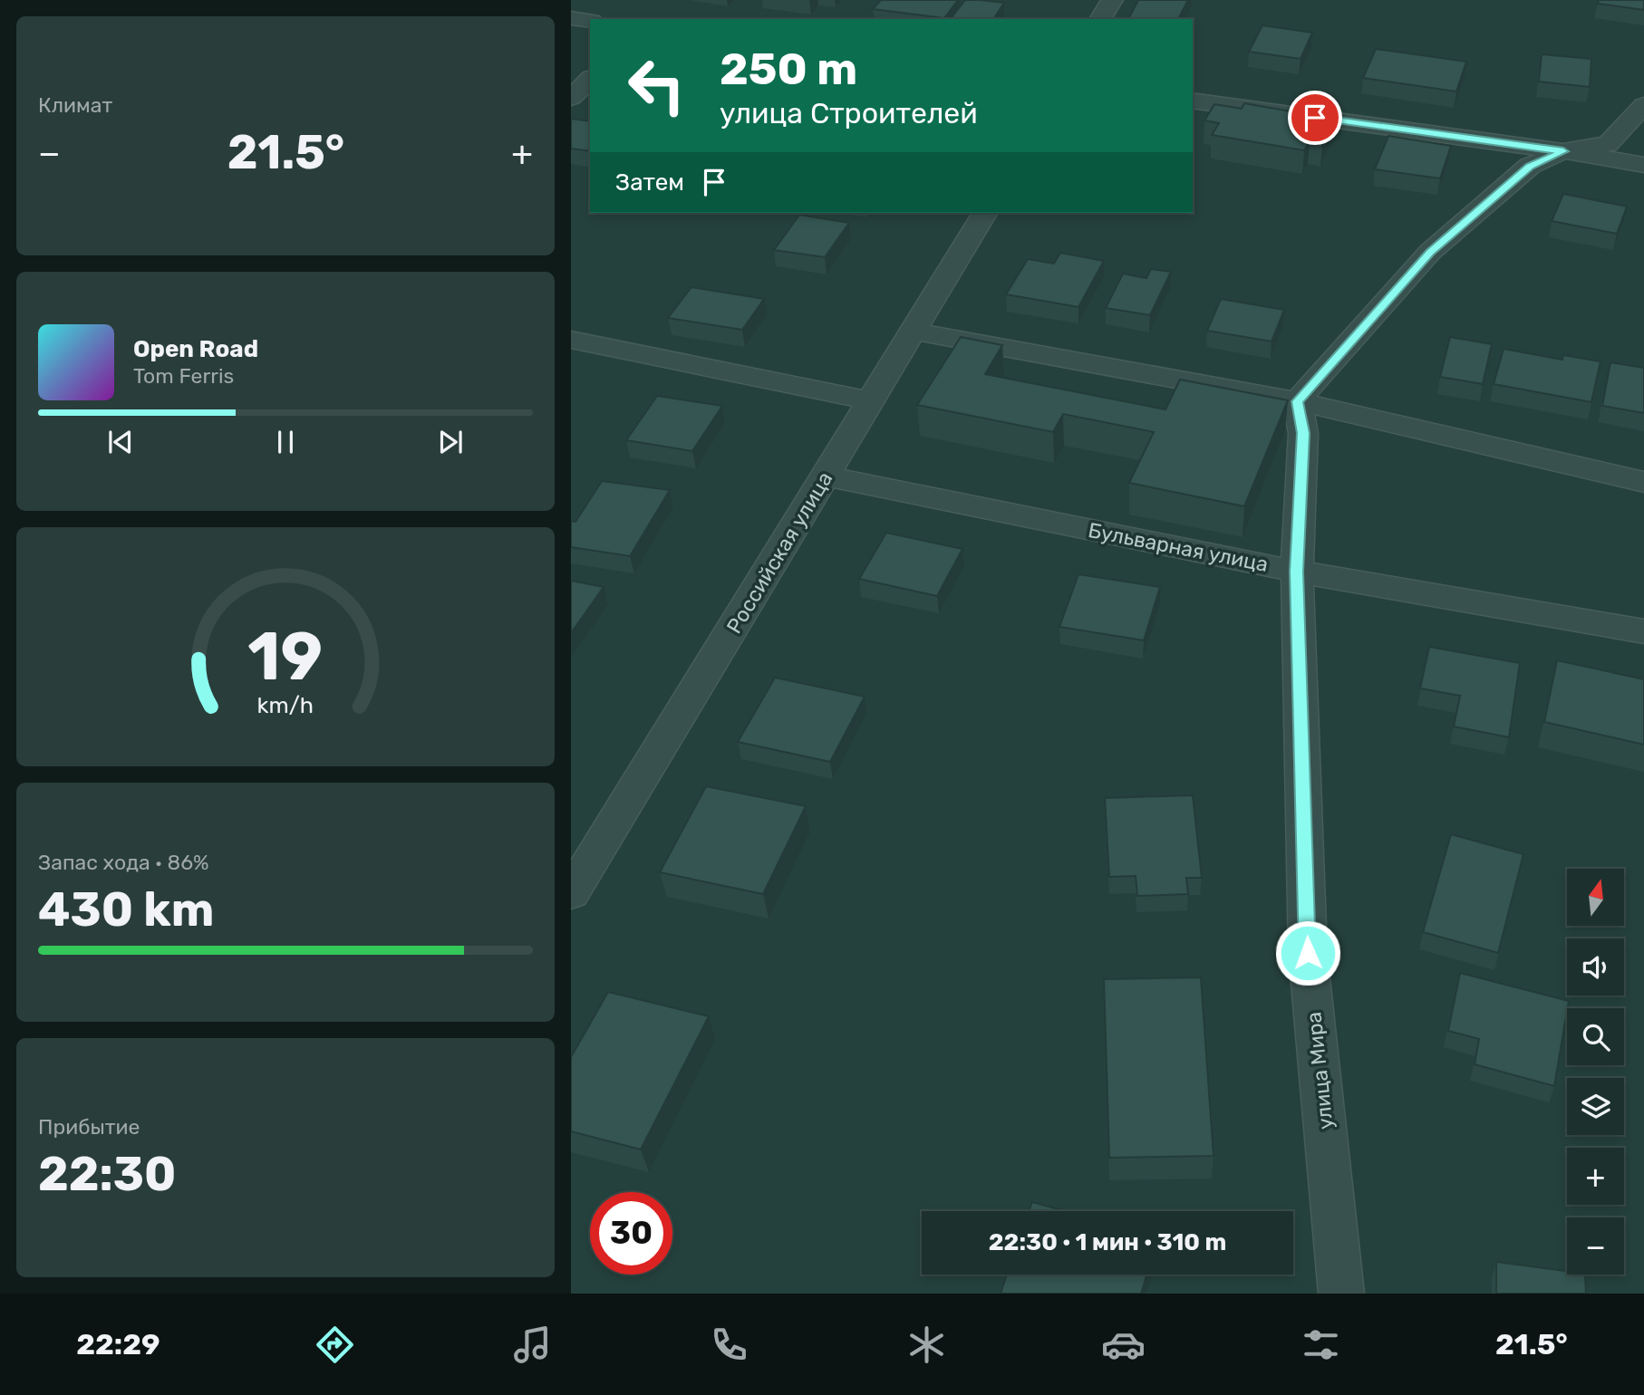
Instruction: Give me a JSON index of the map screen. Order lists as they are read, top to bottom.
{
  "streets": {
    "street": ["Бульварная улица", "Российская улица", "улица Мира"]
  },
  "crossings": [
    ["Бульварная улица", "Российская улица"],
    ["Бульварная улица", "улица Мира"]
  ],
  "north": "top",
  "page": {
    "tile": [
      "Климат",
      ["Запас хода · 86%", "430 km"],
      ["Прибытие", "22:30"]
    ],
    "turn": ["250 m", "улица Строителей"],
    "heat": ["−", "21.5°", "+"],
    "then": "Затем",
    "song": ["Open Road", "Tom Ferris"],
    "map_buttons": ["+", "−"],
    "limit": "30",
    "trip": "22:30 · 1 мин · 310 m",
    "tabs": ["22:29", "21.5°"],
    "gauge": ["19", "km/h"]
  }
}
